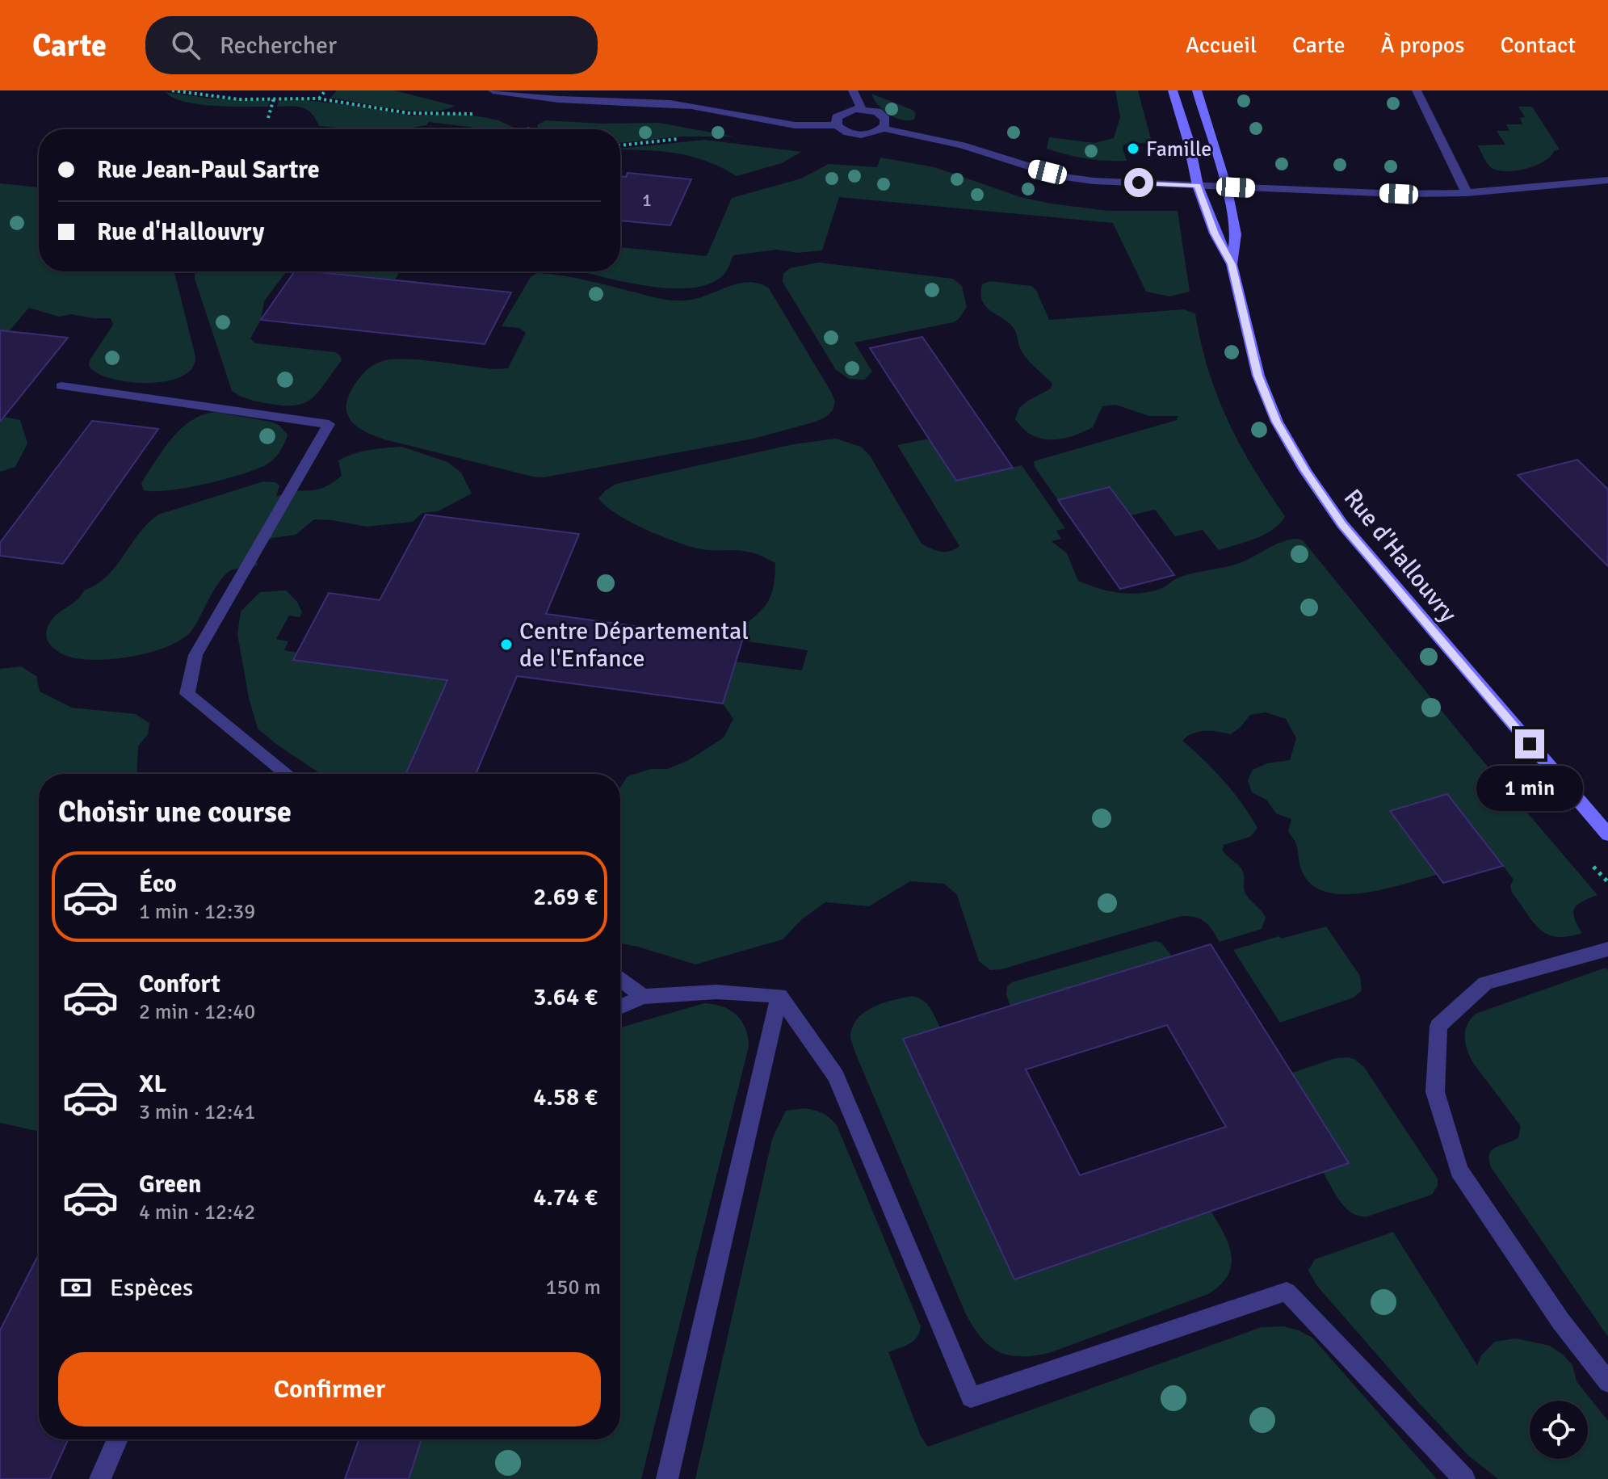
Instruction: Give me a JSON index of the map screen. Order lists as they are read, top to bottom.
{
  "streets": {
    "main road": ["Rue d'Hallouvry"]
  },
  "places": ["Famille", "Centre Départemental de l'Enfance"],
  "house_numbers": ["1"],
  "page": {
    "header": "Carte",
    "search": "Rechercher",
    "nav": [
      "Accueil",
      "Carte",
      "À propos",
      "Contact"
    ],
    "banner": ["Rue Jean-Paul Sartre", "Rue d'Hallouvry"],
    "bubble": "1 min",
    "heading": "Choisir une course",
    "list": [
      {
        "name": "Éco",
        "note": "1 min · 12:39",
        "value": "2.69 €"
      },
      {
        "name": "Confort",
        "note": "2 min · 12:40",
        "value": "3.64 €"
      },
      {
        "name": "XL",
        "note": "3 min · 12:41",
        "value": "4.58 €"
      },
      {
        "name": "Green",
        "note": "4 min · 12:42",
        "value": "4.74 €"
      }
    ],
    "pay": ["Espèces", "150 m"],
    "buttons": "Confirmer"
  }
}
